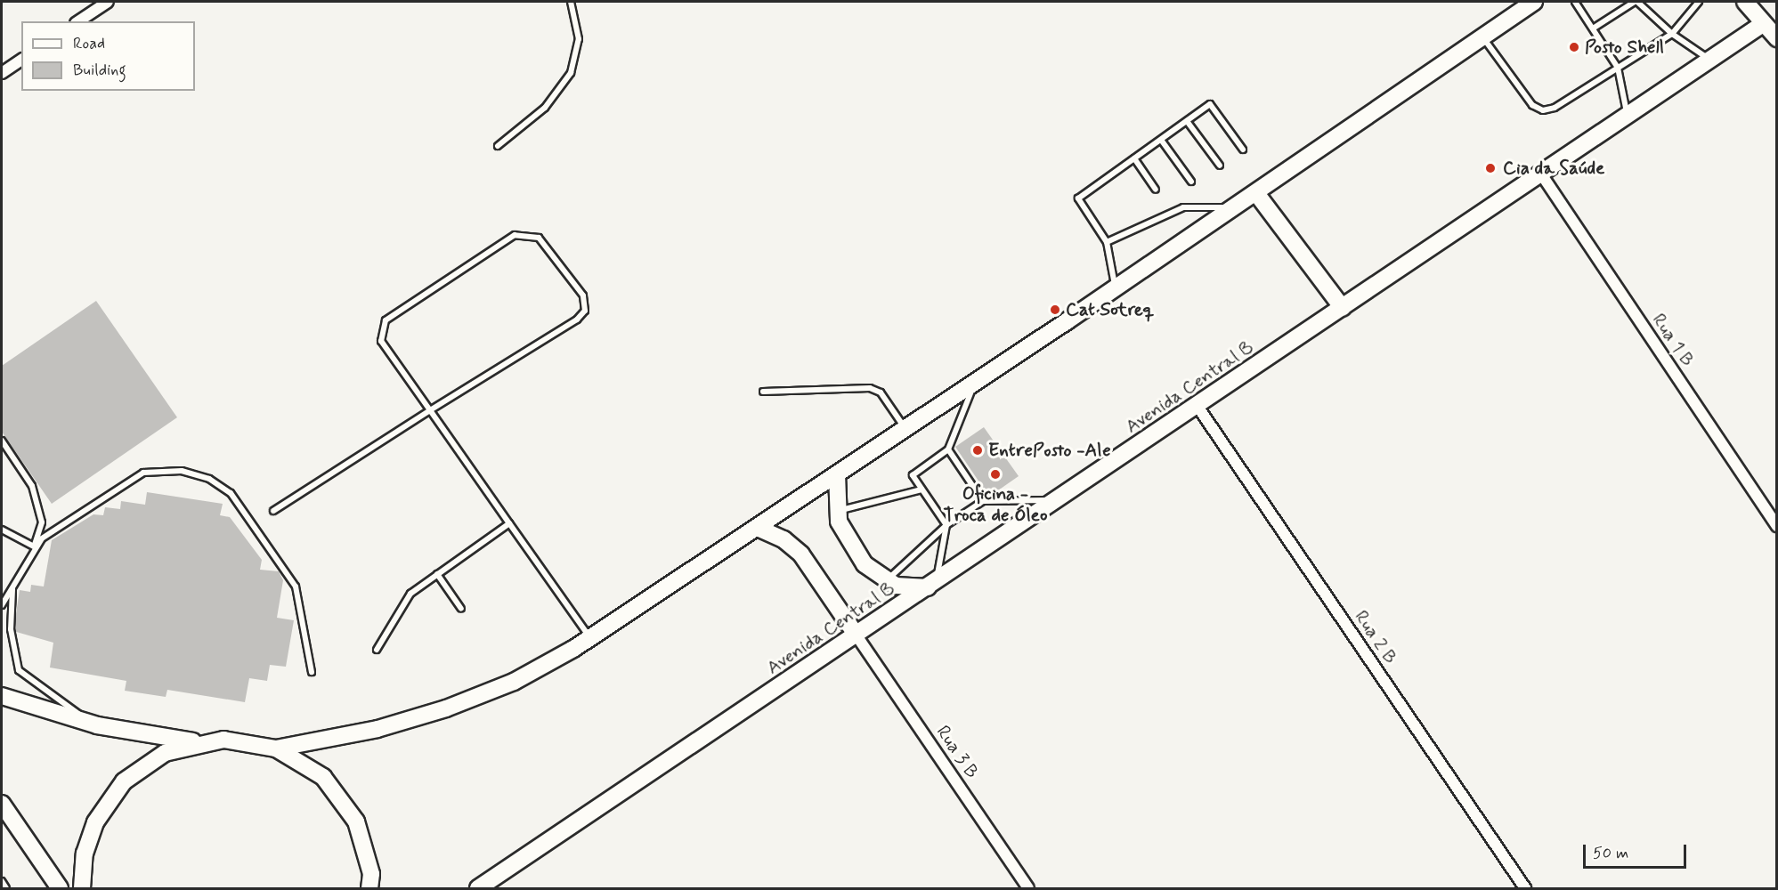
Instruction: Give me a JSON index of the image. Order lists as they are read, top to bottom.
{
  "streets": {
    "main road": ["Avenida Central B"],
    "street": ["Rua 1 B", "Rua 2 B", "Rua 3 B"]
  },
  "crossings": [
    ["Rua 1 B", "Avenida Central B"],
    ["Avenida Central B", "Rua 2 B"],
    ["Avenida Central B", "Rua 3 B"]
  ],
  "places": [
    "Posto Shell",
    "Cia da Saúde",
    "Cat Sotreq",
    "EntrePosto -Ale",
    "Oficina - Troca de Óleo"
  ],
  "legend": ["Road", "Building"],
  "scale_bar": "50 m"
}
